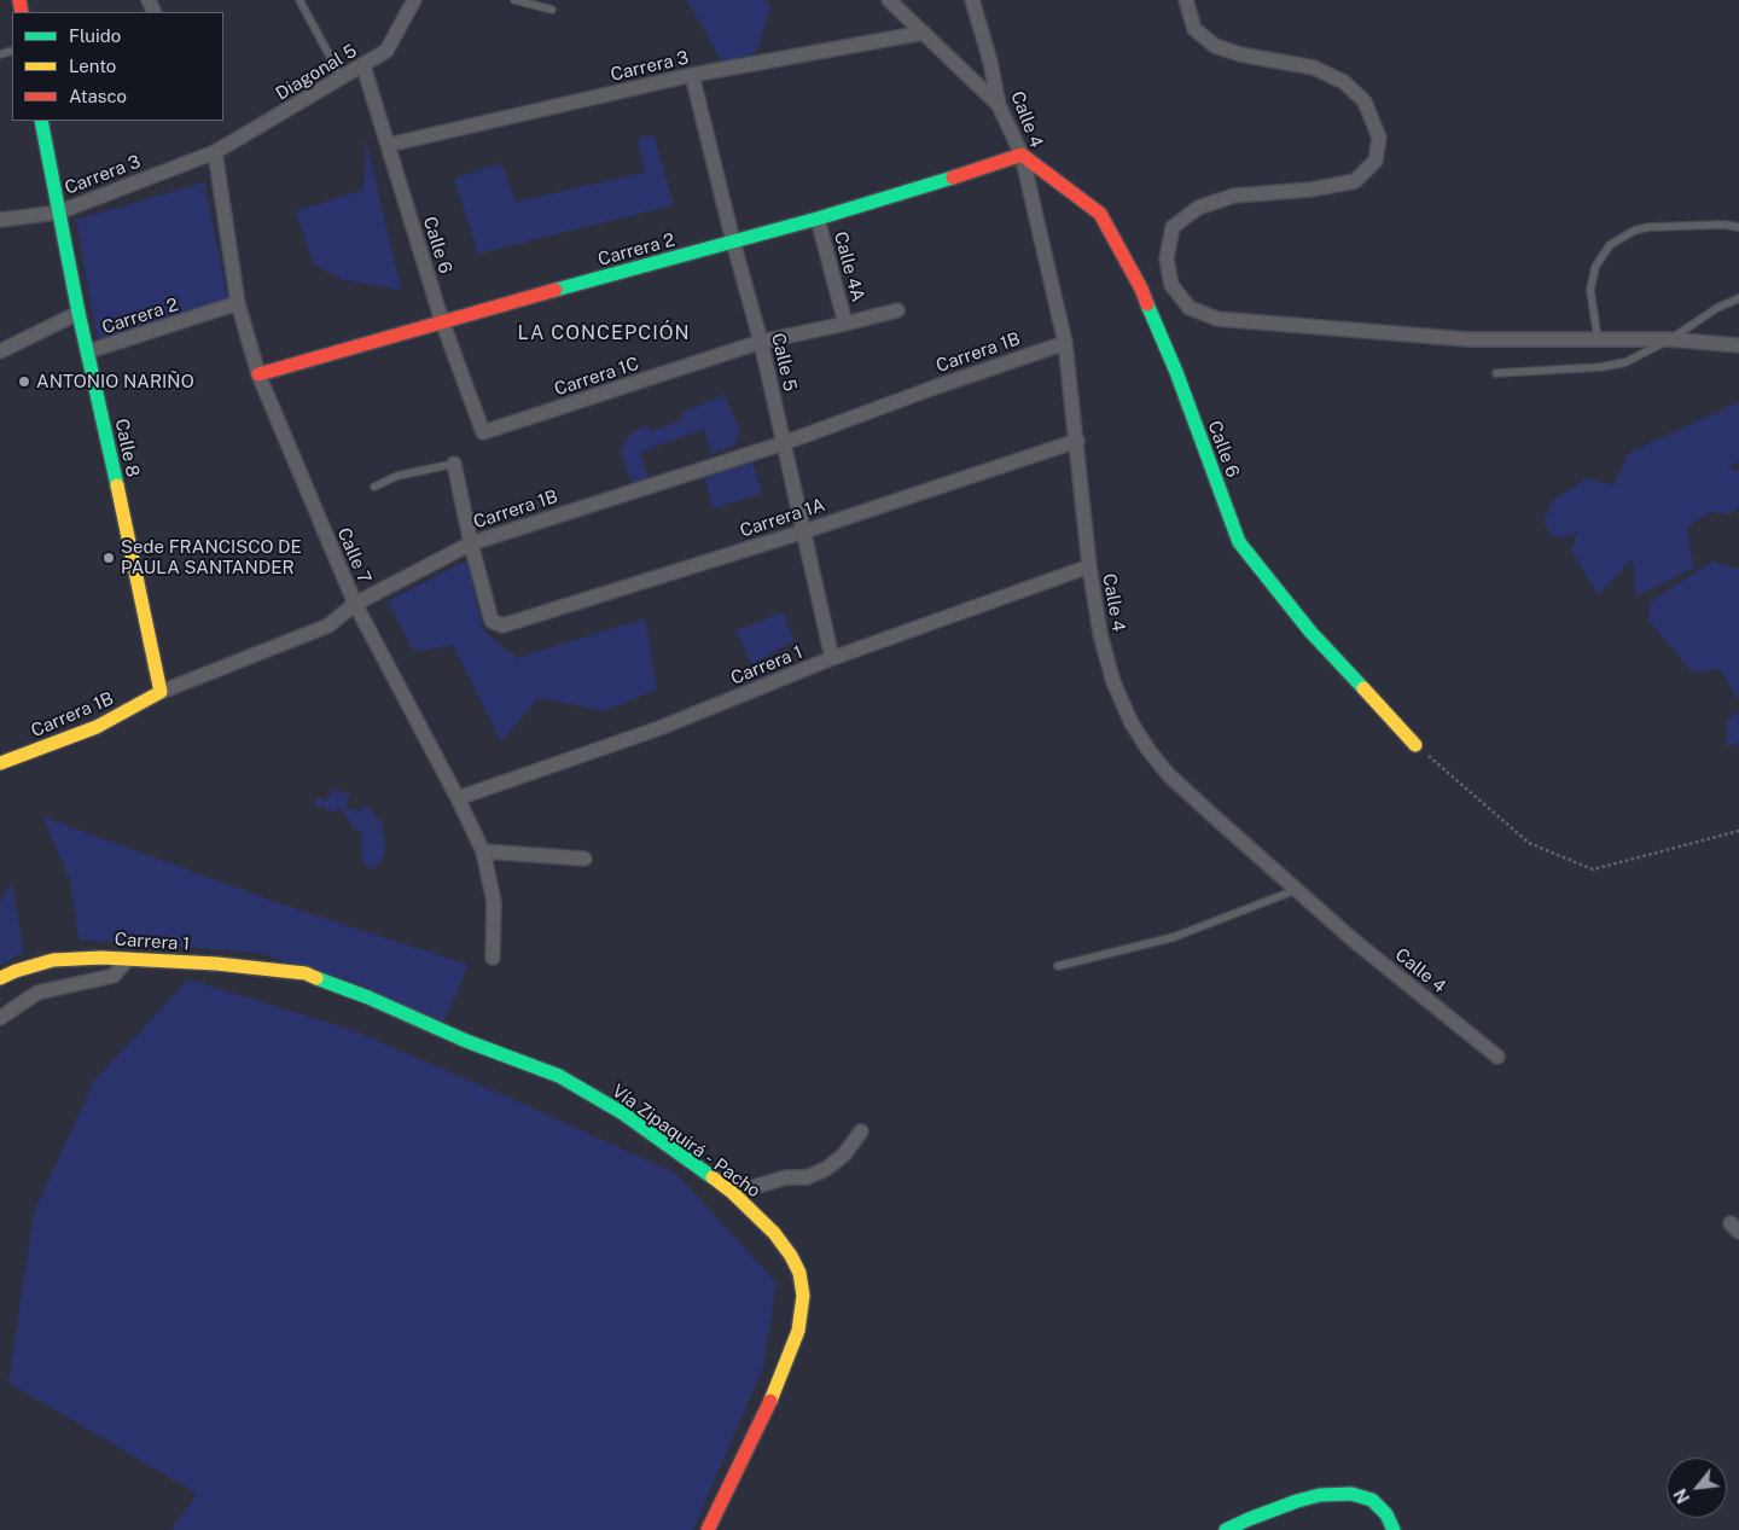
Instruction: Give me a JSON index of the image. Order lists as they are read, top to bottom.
{
  "streets": {
    "main road": [
      "Calle 6",
      "Carrera 2",
      "Carrera 1B",
      "Calle 8",
      "Carrera 1",
      "Vía Zipaquirá - Pacho"
    ],
    "street": [
      "Carrera 3",
      "Diagonal 5",
      "Calle 4",
      "Calle 4A",
      "Calle 5",
      "Carrera 1C",
      "Carrera 1A",
      "Calle 7"
    ]
  },
  "crossings": [
    ["Carrera 3", "Diagonal 5"],
    ["Carrera 3", "Calle 6"],
    ["Carrera 3", "Calle 5"],
    ["Carrera 3", "Calle 8"],
    ["Carrera 3", "Calle 7"],
    ["Diagonal 5", "Calle 6"],
    ["Diagonal 5", "Calle 7"],
    ["Calle 4", "Calle 6"],
    ["Calle 4", "Carrera 2"],
    ["Calle 4", "Carrera 1B"],
    ["Calle 4", "Carrera 1A"],
    ["Calle 4", "Carrera 1"],
    ["Calle 6", "Carrera 2"],
    ["Calle 6", "Carrera 1C"],
    ["Carrera 2", "Calle 4A"],
    ["Carrera 2", "Calle 5"],
    ["Carrera 2", "Calle 8"],
    ["Carrera 2", "Calle 7"],
    ["Calle 4A", "Carrera 1C"],
    ["Carrera 1B", "Calle 5"],
    ["Carrera 1B", "Calle 8"],
    ["Carrera 1B", "Carrera 1A"],
    ["Carrera 1B", "Calle 7"],
    ["Calle 5", "Carrera 1C"],
    ["Calle 5", "Carrera 1A"],
    ["Calle 5", "Carrera 1"],
    ["Calle 7", "Carrera 1"],
    ["Carrera 1", "Vía Zipaquirá - Pacho"]
  ],
  "districts": ["LA CONCEPCIÓN"],
  "places": ["ANTONIO NARIÑO", "Sede FRANCISCO DE PAULA SANTANDER"],
  "legend": ["Fluido", "Lento", "Atasco"],
  "north": "bottom left"
}
